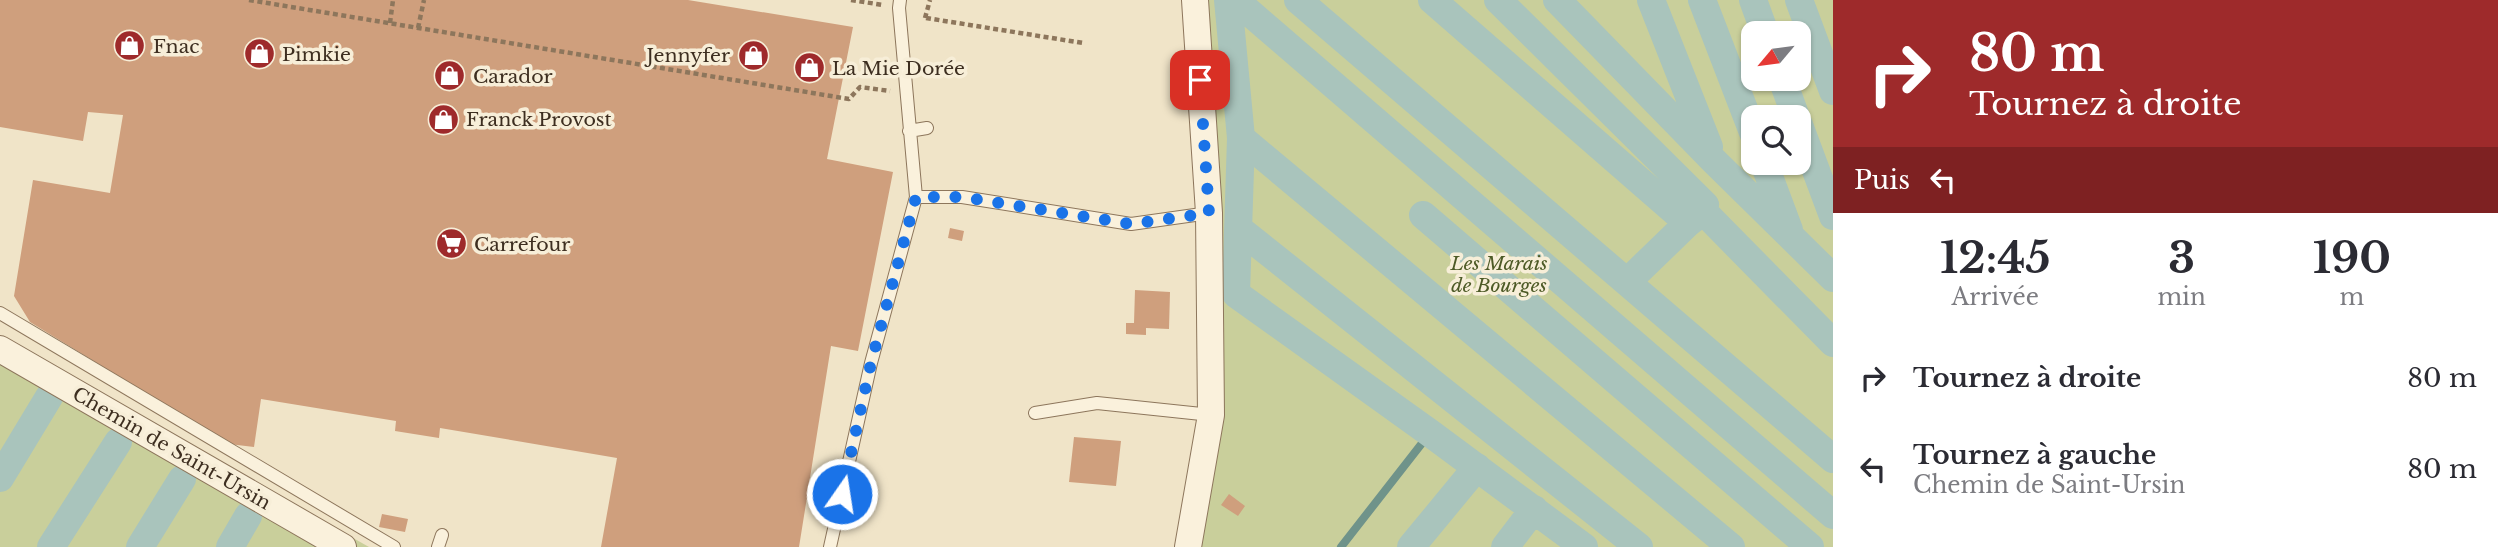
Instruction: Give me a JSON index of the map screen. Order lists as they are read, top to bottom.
{
  "streets": {
    "street": ["Chemin de Saint-Ursin"]
  },
  "parks": ["Les Marais de Bourges"],
  "places": {
    "shop": [
      "Fnac",
      "Pimkie",
      "Jennyfer",
      "La Mie Dorée",
      "Carador",
      "Franck Provost"
    ],
    "supermarket": ["Carrefour"]
  },
  "north": "bottom left",
  "page": {
    "turn": ["80 m", "Tournez à droite"],
    "then": "Puis",
    "eta": [
      "12:45",
      "Arrivée",
      "3",
      "min",
      "190",
      "m"
    ],
    "list": [
      {
        "name": "Tournez à droite",
        "value": "80 m"
      },
      {
        "name": "Tournez à gauche",
        "note": "Chemin de Saint-Ursin",
        "value": "80 m"
      }
    ]
  }
}
